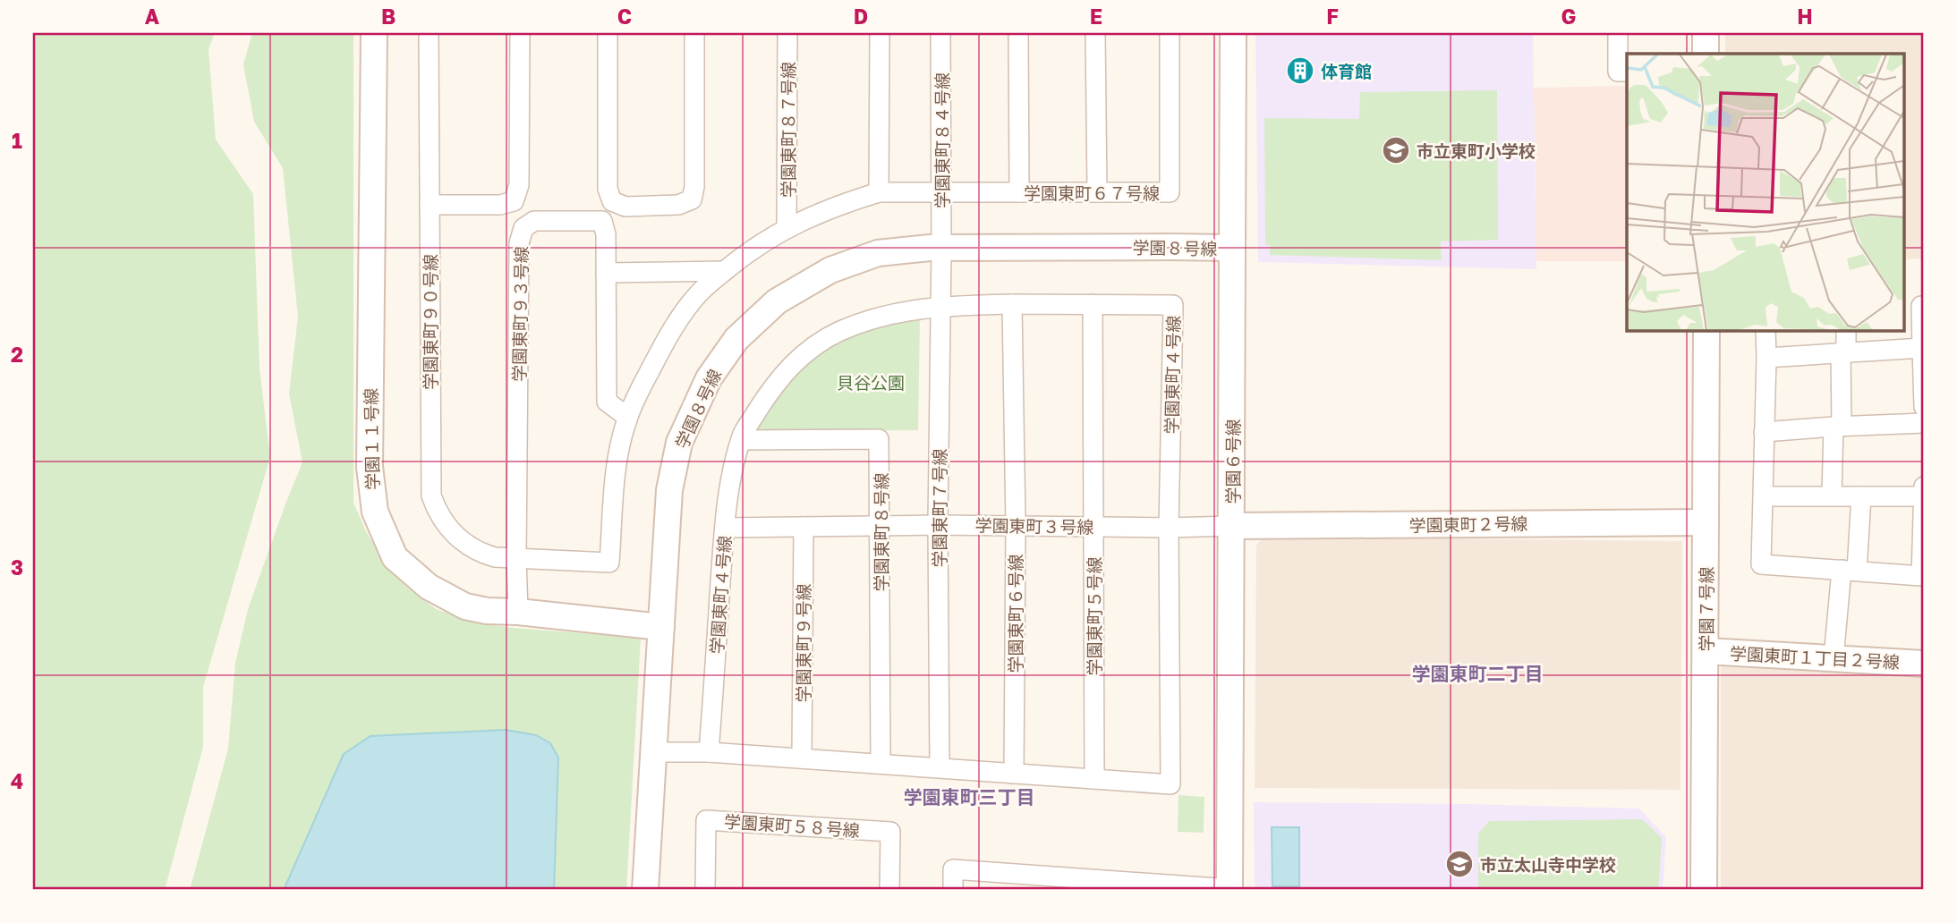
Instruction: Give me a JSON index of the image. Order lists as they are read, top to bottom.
{
  "streets": {
    "street": [
      "学園東町８７号線",
      "学園東町８４号線",
      "学園東町６７号線",
      "学園８号線",
      "学園東町９３号線",
      "学園東町９０号線",
      "学園東町４号線",
      "学園１１号線",
      "学園６号線",
      "学園東町７号線",
      "学園東町２号線",
      "学園東町３号線",
      "学園東町８号線",
      "学園７号線",
      "学園東町６号線",
      "学園東町５号線",
      "学園東町９号線",
      "学園東町１丁目２号線",
      "学園東町５８号線"
    ]
  },
  "crossings": [
    ["学園東町８７号線", "学園東町６７号線"],
    ["学園東町８４号線", "学園東町６７号線"],
    ["学園東町８４号線", "学園８号線"],
    ["学園東町８４号線", "学園東町７号線"],
    ["学園東町６７号線", "学園東町９３号線"],
    ["学園東町６７号線", "学園東町９０号線"],
    ["学園８号線", "学園東町４号線"],
    ["学園８号線", "学園１１号線"],
    ["学園８号線", "学園６号線"],
    ["学園８号線", "学園東町７号線"],
    ["学園東町９３号線", "学園東町９０号線"],
    ["学園東町９３号線", "学園１１号線"],
    ["学園東町４号線", "学園東町７号線"],
    ["学園東町４号線", "学園東町３号線"],
    ["学園東町４号線", "学園東町８号線"],
    ["学園東町４号線", "学園東町６号線"],
    ["学園東町４号線", "学園東町５号線"],
    ["学園東町４号線", "学園東町９号線"],
    ["学園６号線", "学園東町２号線"],
    ["学園６号線", "学園東町３号線"],
    ["学園東町７号線", "学園東町３号線"],
    ["学園東町２号線", "学園東町３号線"],
    ["学園東町２号線", "学園７号線"],
    ["学園東町３号線", "学園東町８号線"],
    ["学園東町３号線", "学園東町６号線"],
    ["学園東町３号線", "学園東町５号線"],
    ["学園東町３号線", "学園東町９号線"],
    ["学園７号線", "学園東町１丁目２号線"]
  ],
  "districts": ["学園東町二丁目", "学園東町三丁目"],
  "parks": ["貝谷公園"],
  "places": {
    "building": ["体育館"],
    "school or university": ["市立東町小学校", "市立太山寺中学校"]
  },
  "grid": {
    "columns": [
      "A",
      "B",
      "C",
      "D",
      "E",
      "F",
      "G",
      "H"
    ],
    "rows": [
      "1",
      "2",
      "3",
      "4"
    ]
  }
}
